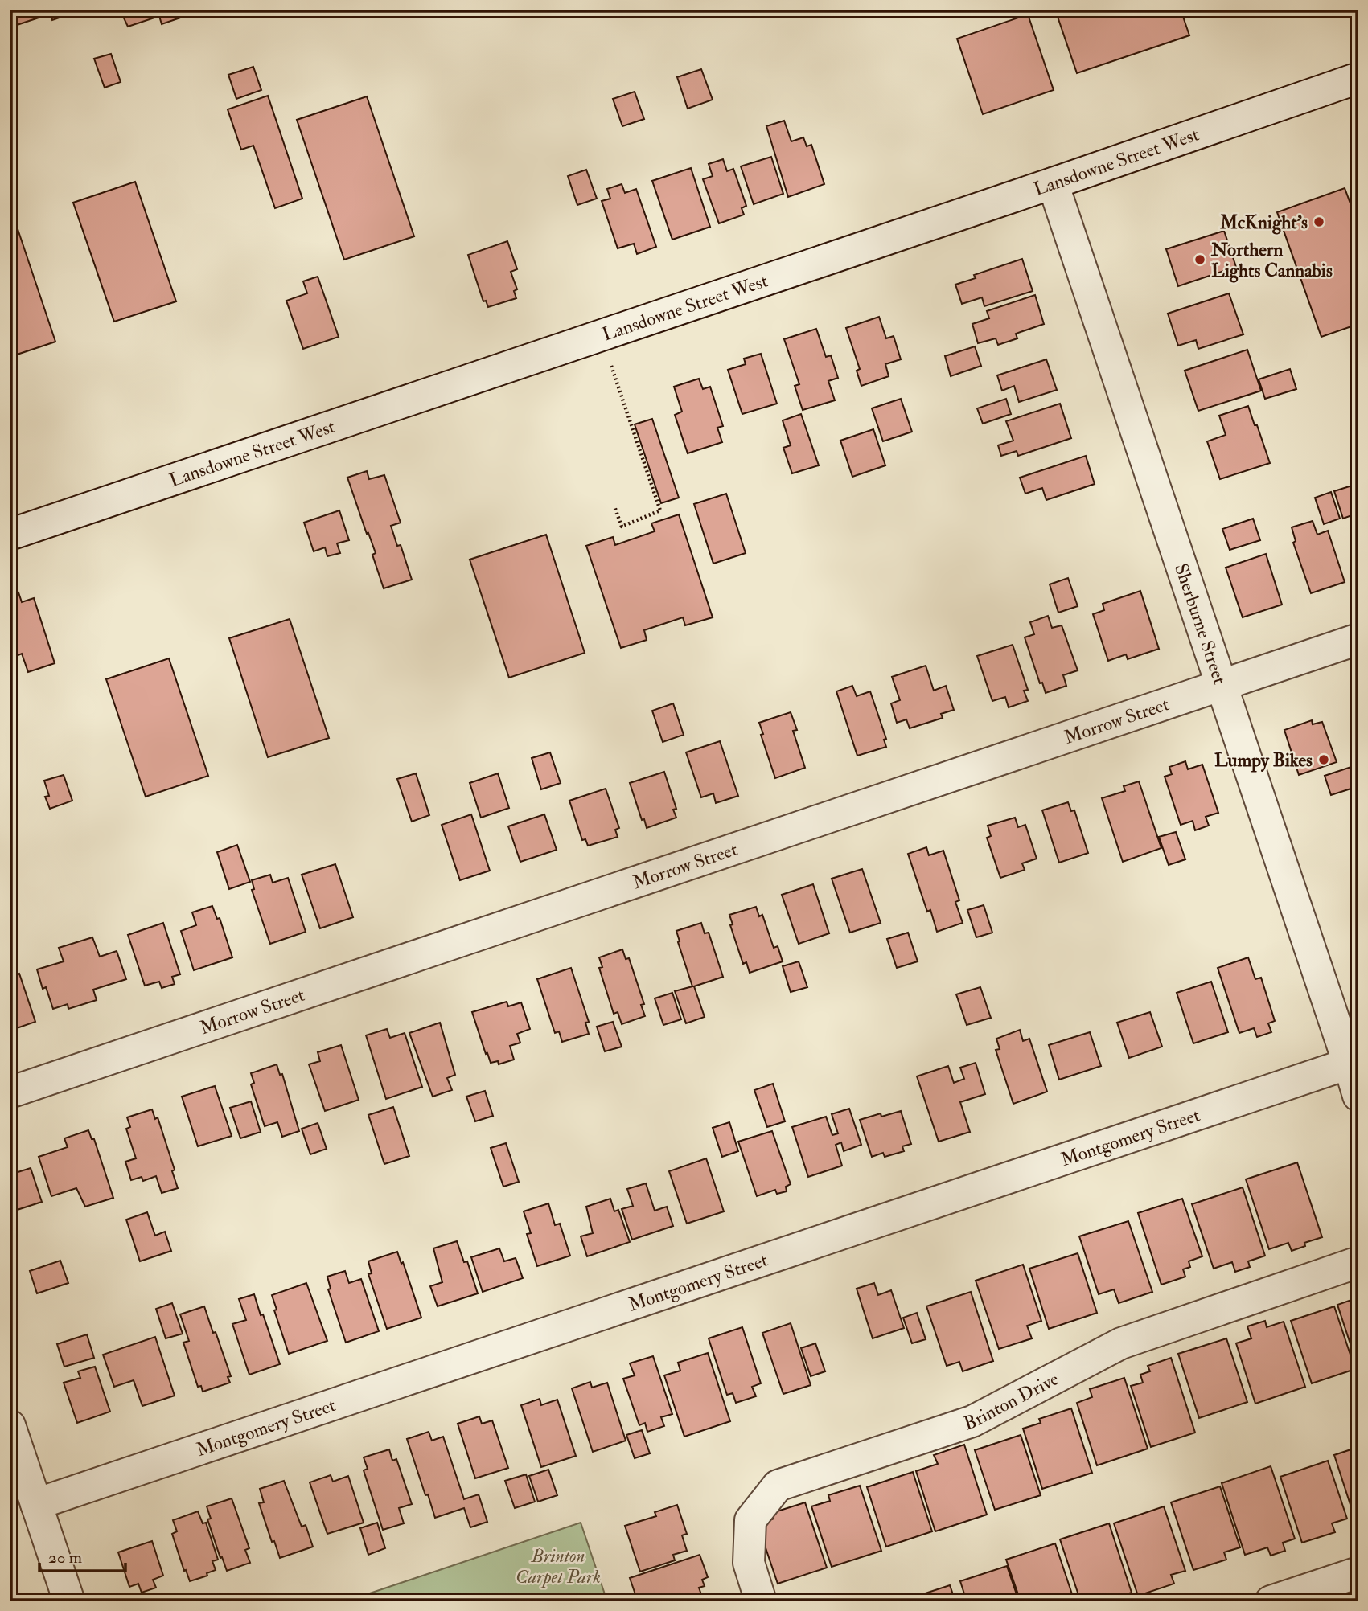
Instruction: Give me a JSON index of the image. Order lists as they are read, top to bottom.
{
  "streets": {
    "street": [
      "Lansdowne Street West",
      "Sherburne Street",
      "Morrow Street",
      "Montgomery Street",
      "Brinton Drive"
    ]
  },
  "crossings": [
    ["Lansdowne Street West", "Sherburne Street"],
    ["Sherburne Street", "Morrow Street"],
    ["Sherburne Street", "Montgomery Street"]
  ],
  "parks": ["Brinton Carpet Park"],
  "places": ["McKnight's", "Northern Lights Cannabis", "Lumpy Bikes"],
  "scale_bar": "20 m"
}
